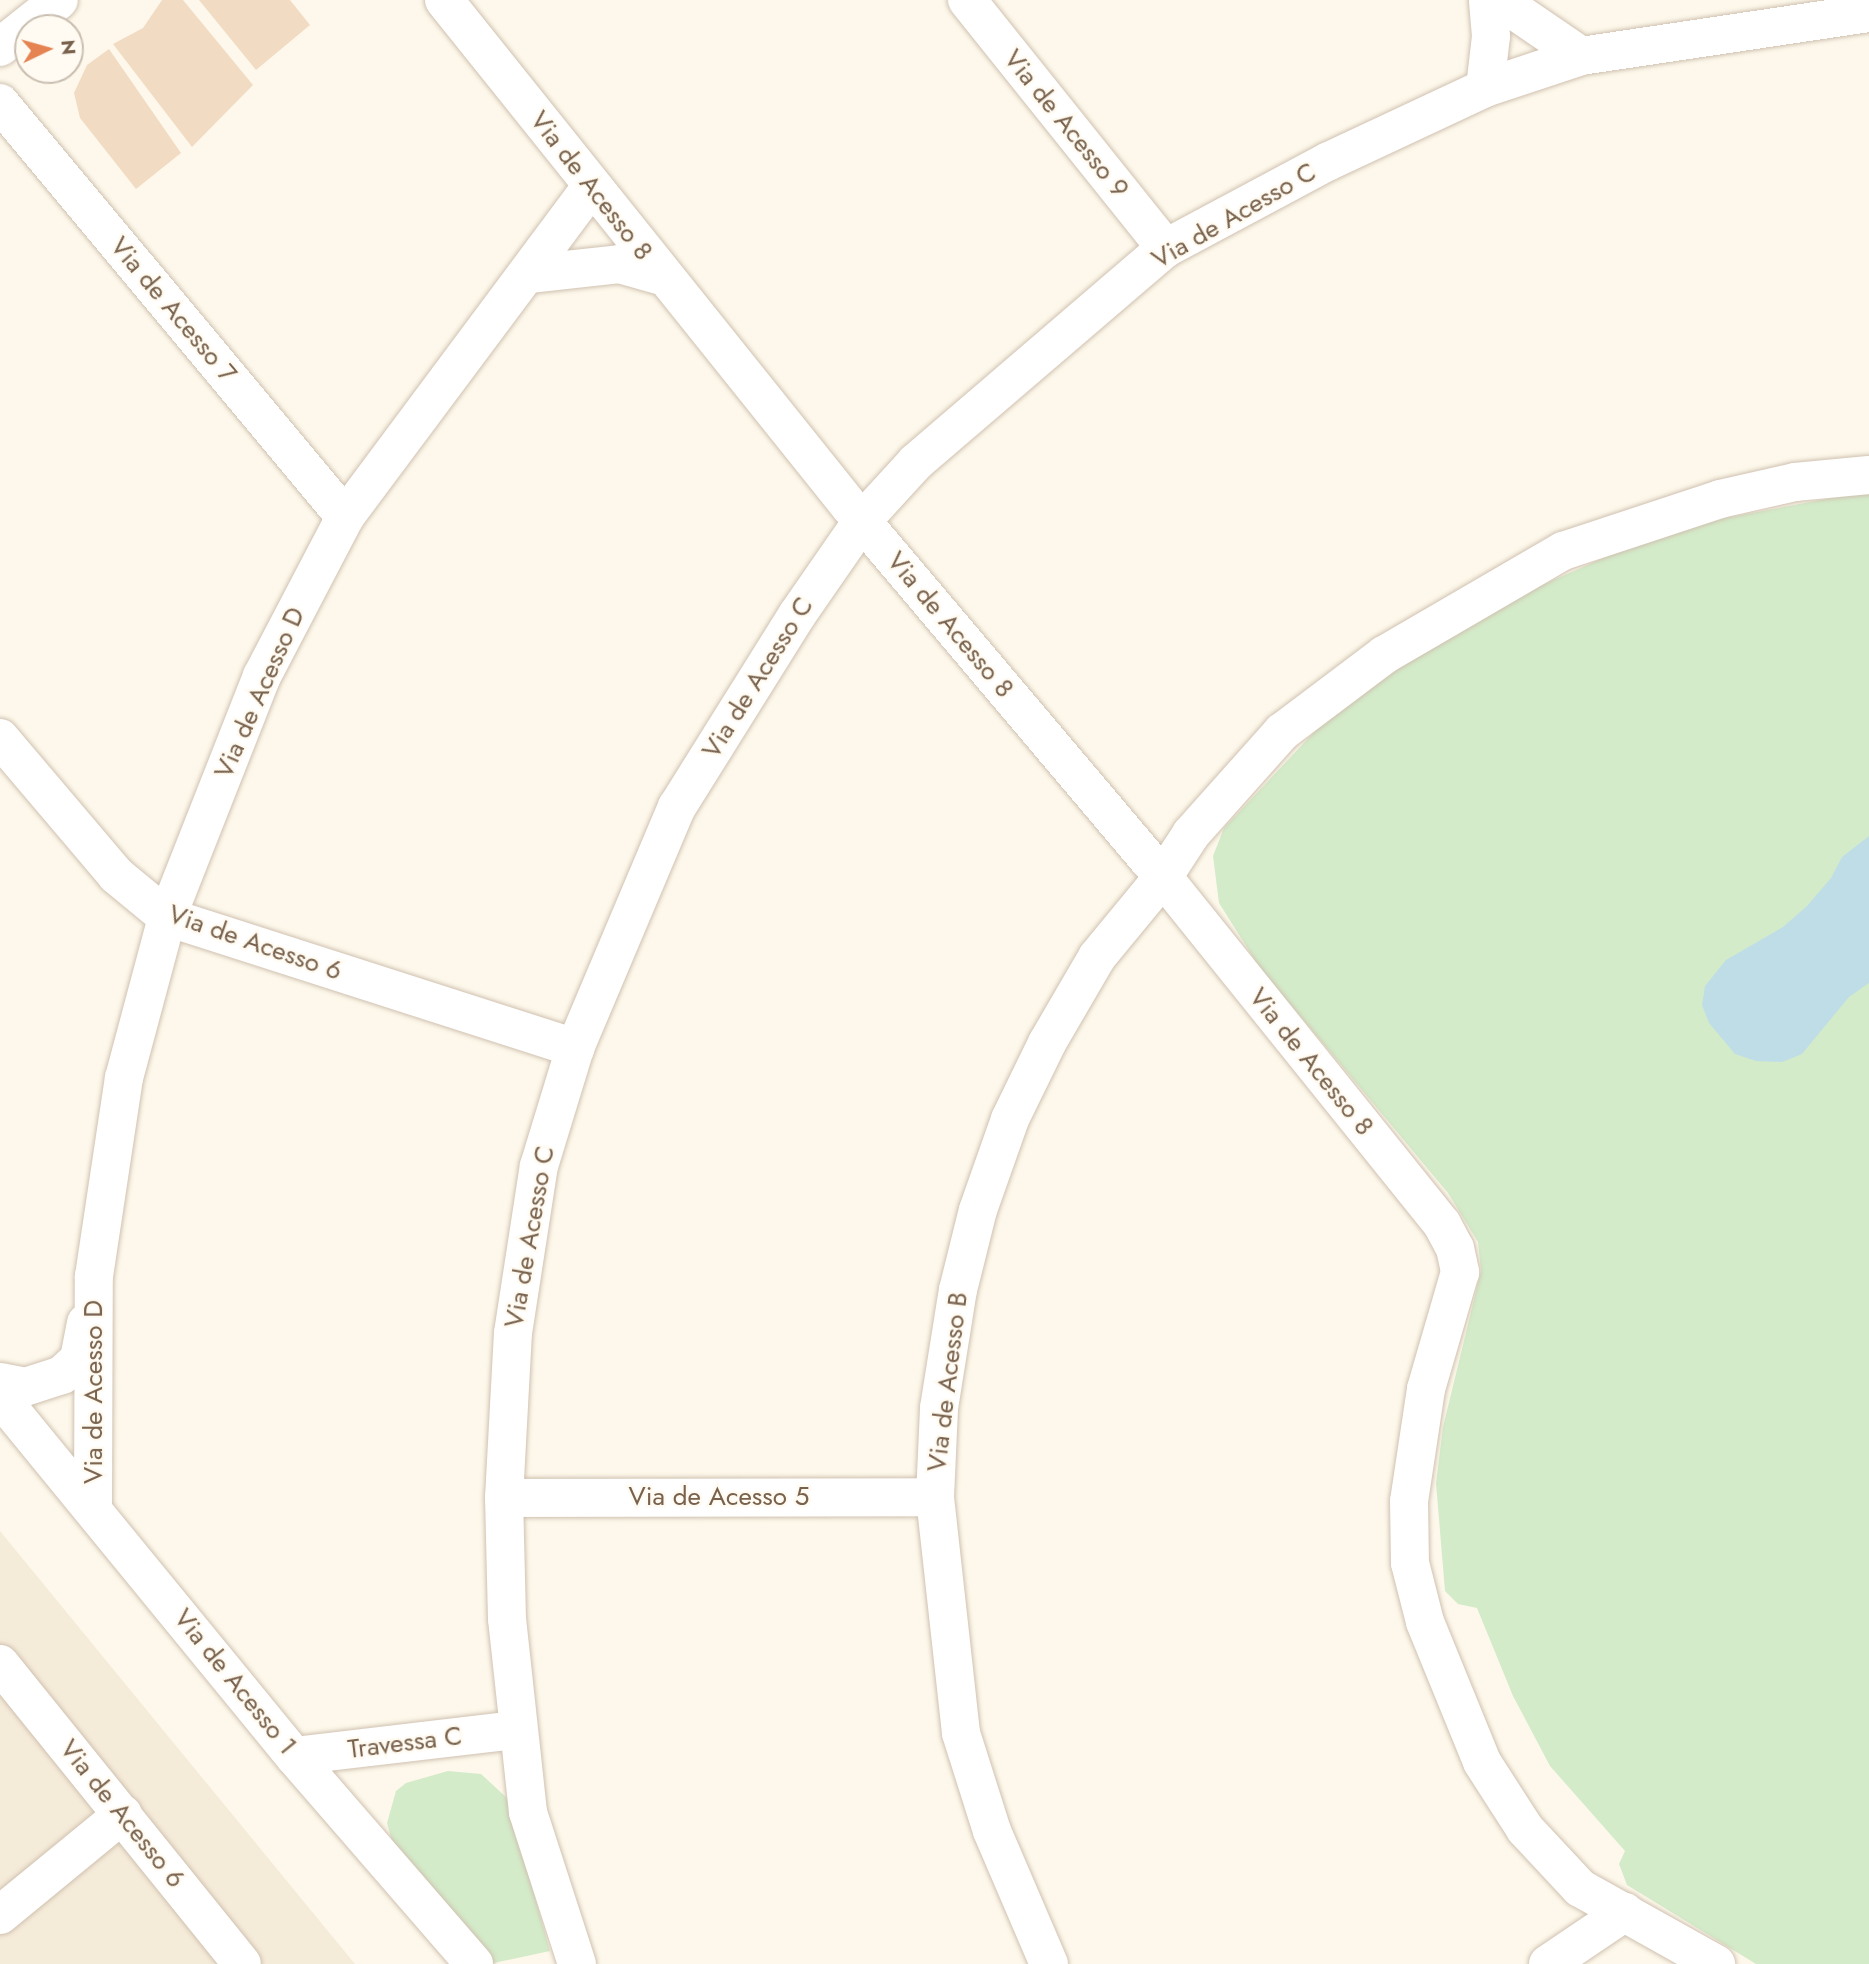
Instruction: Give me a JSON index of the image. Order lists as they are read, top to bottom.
{
  "streets": {
    "street": [
      "Via de Acesso 9",
      "Via de Acesso 8",
      "Via de Acesso C",
      "Via de Acesso 7",
      "Via de Acesso D",
      "Via de Acesso 6",
      "Via de Acesso B",
      "Via de Acesso 5",
      "Via de Acesso 1",
      "Travessa C"
    ]
  },
  "crossings": [
    ["Via de Acesso 9", "Via de Acesso C"],
    ["Via de Acesso 8", "Via de Acesso C"],
    ["Via de Acesso 8", "Via de Acesso D"],
    ["Via de Acesso 8", "Via de Acesso B"],
    ["Via de Acesso C", "Via de Acesso 6"],
    ["Via de Acesso C", "Via de Acesso 5"],
    ["Via de Acesso C", "Travessa C"],
    ["Via de Acesso 7", "Via de Acesso D"],
    ["Via de Acesso D", "Via de Acesso 6"],
    ["Via de Acesso D", "Via de Acesso 1"],
    ["Via de Acesso B", "Via de Acesso 5"],
    ["Via de Acesso 1", "Travessa C"]
  ],
  "north": "right"
}
